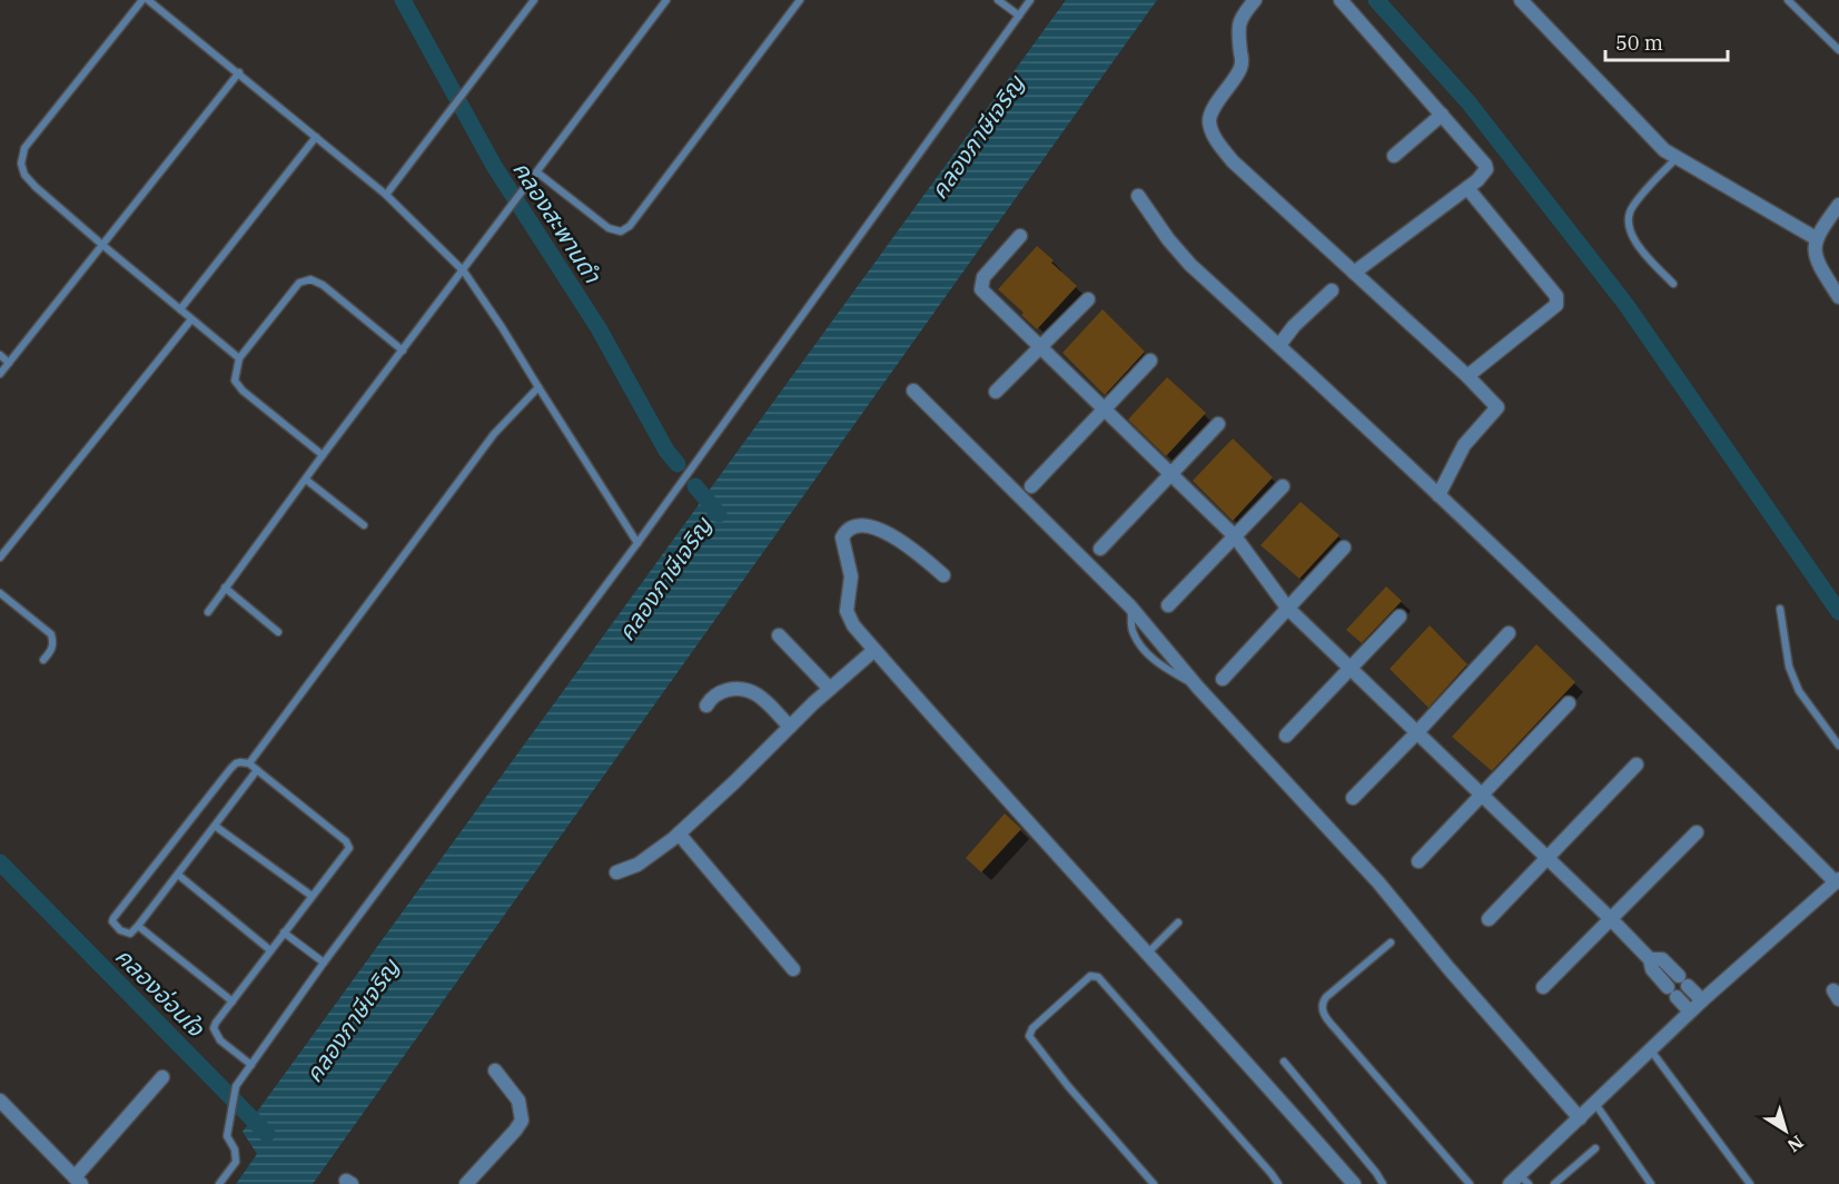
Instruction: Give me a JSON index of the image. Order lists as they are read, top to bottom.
{
  "water": ["คลองภาษีเจริญ", "คลองสะพานดำ", "คลองอ่อนใจ"],
  "scale_bar": "50 m",
  "north": "bottom right"
}
